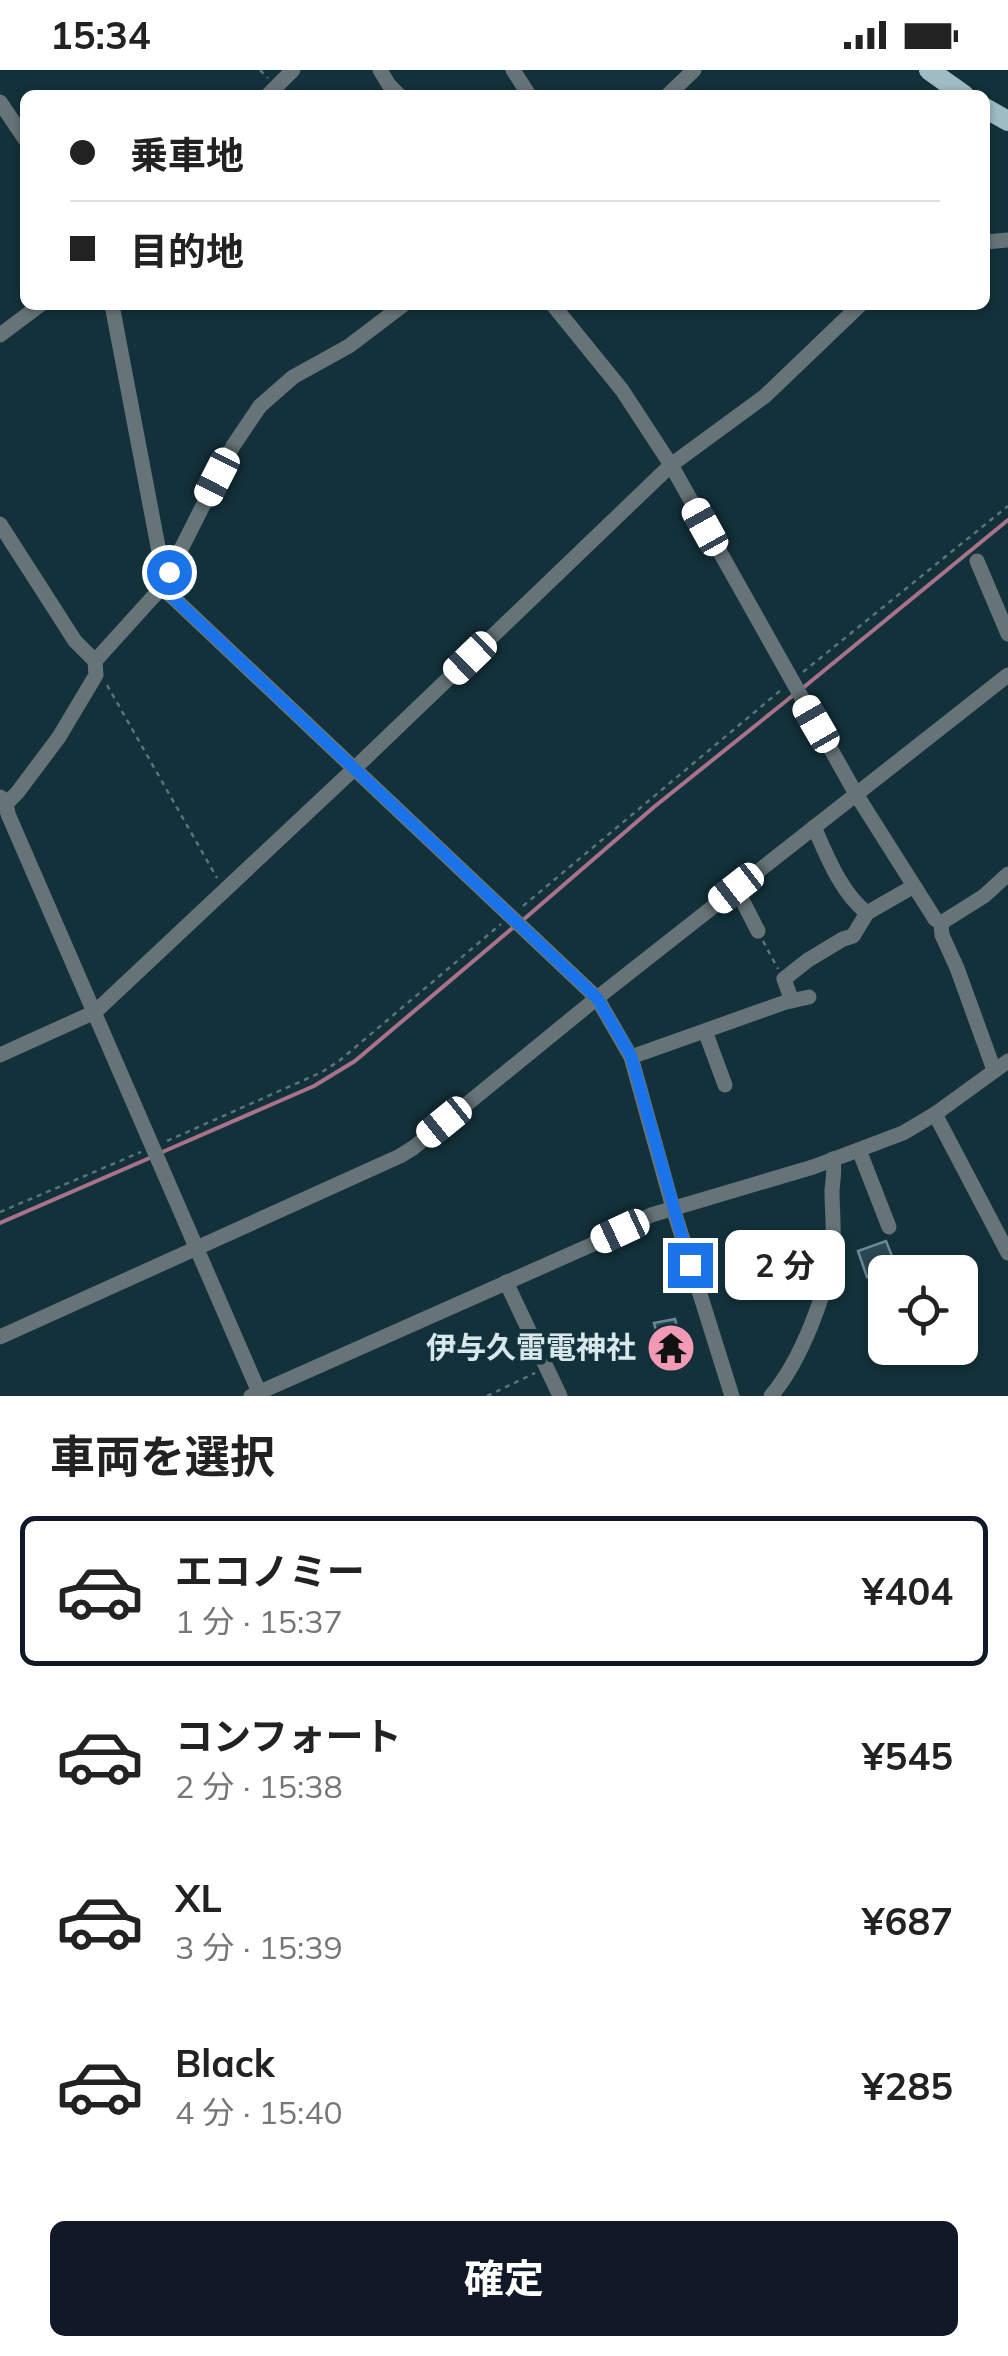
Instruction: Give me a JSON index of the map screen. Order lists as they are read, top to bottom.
{
  "places": {
    "temple": ["伊与久雷電神社"]
  },
  "page": {
    "status": "15:34",
    "banner": ["乗車地", "目的地"],
    "bubble": "2 分",
    "heading": "車両を選択",
    "list": [
      {
        "name": "エコノミー",
        "note": "1 分 · 15:37",
        "value": "¥404"
      },
      {
        "name": "コンフォート",
        "note": "2 分 · 15:38",
        "value": "¥545"
      },
      {
        "name": "XL",
        "note": "3 分 · 15:39",
        "value": "¥687"
      },
      {
        "name": "Black",
        "note": "4 分 · 15:40",
        "value": "¥285"
      }
    ],
    "buttons": "確定"
  }
}
